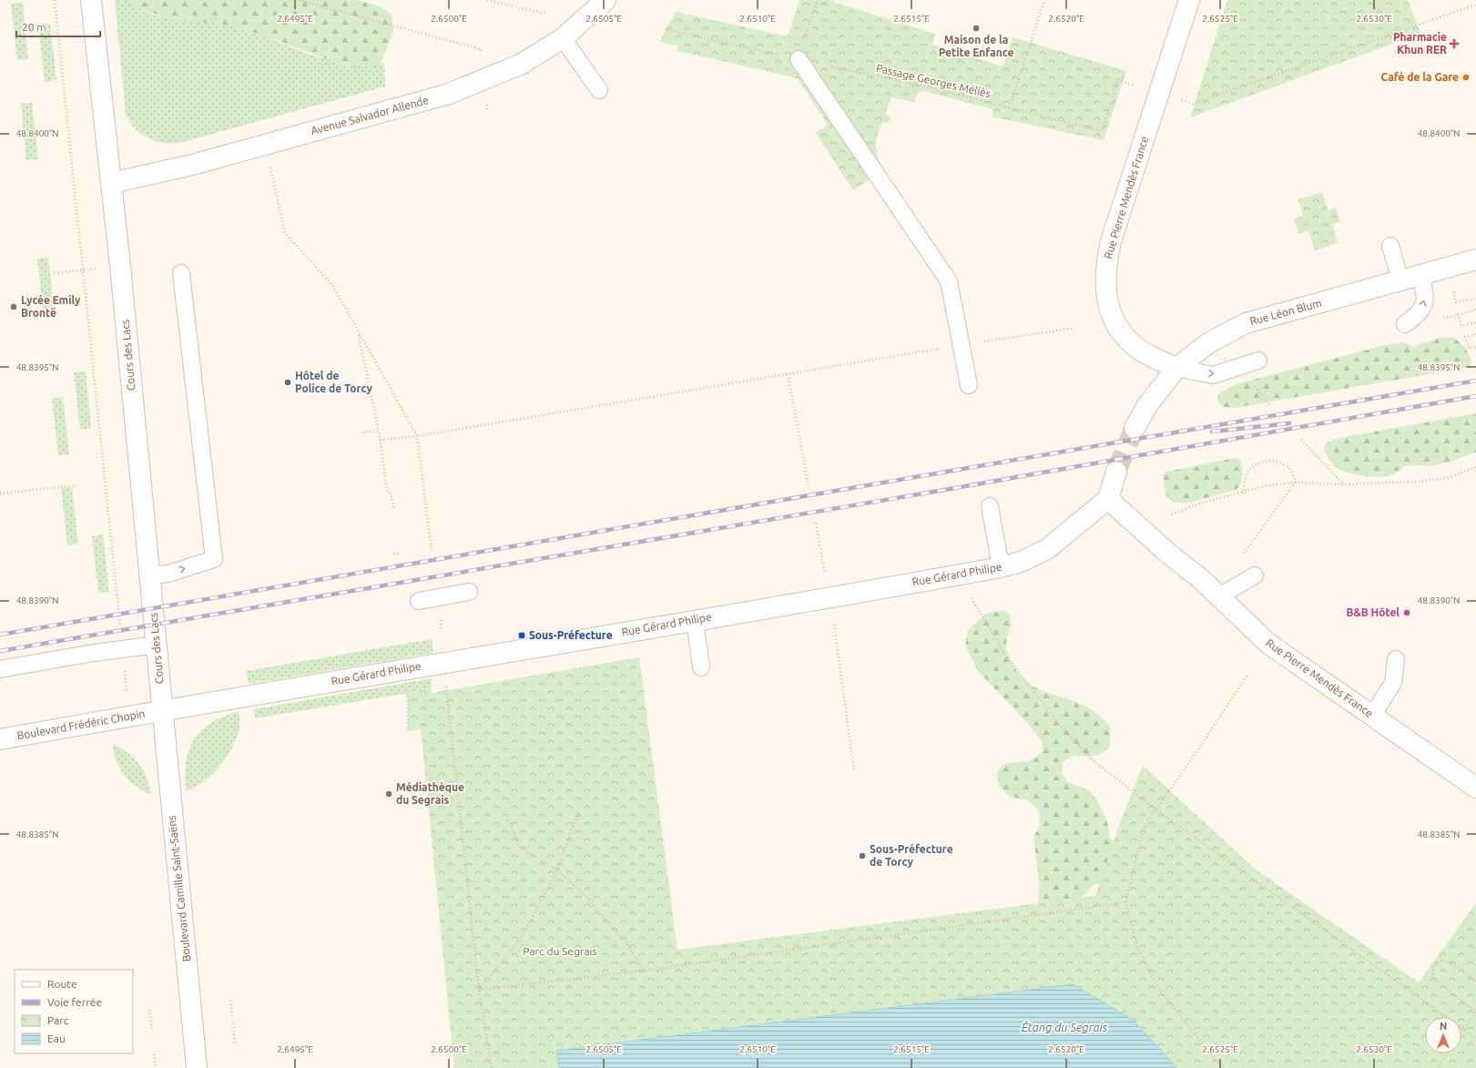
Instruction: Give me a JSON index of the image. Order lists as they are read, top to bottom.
{
  "streets": {
    "street": [
      "Avenue Salvador Allende",
      "Rue Pierre Mendès France",
      "Rue Léon Blum",
      "Cours des Lacs",
      "Rue Gérard Philipe",
      "Boulevard Frédéric Chopin",
      "Boulevard Camille Saint-Saëns"
    ],
    "path": ["Passage Georges Méliès"]
  },
  "crossings": [
    ["Passage Georges Méliès", "Rue Pierre Mendès France"],
    ["Avenue Salvador Allende", "Cours des Lacs"],
    ["Rue Pierre Mendès France", "Rue Léon Blum"],
    ["Rue Pierre Mendès France", "Rue Gérard Philipe"],
    ["Cours des Lacs", "Rue Gérard Philipe"],
    ["Cours des Lacs", "Boulevard Frédéric Chopin"],
    ["Cours des Lacs", "Boulevard Camille Saint-Saëns"],
    ["Rue Gérard Philipe", "Boulevard Frédéric Chopin"],
    ["Rue Gérard Philipe", "Boulevard Camille Saint-Saëns"],
    ["Boulevard Frédéric Chopin", "Boulevard Camille Saint-Saëns"]
  ],
  "water": ["Étang du Segrais"],
  "parks": ["Parc du Segrais"],
  "places": {
    "other": [
      "Maison de la Petite Enfance",
      "Café de la Gare",
      "Lycée Emily Brontë",
      "Hôtel de Police de Torcy",
      "B&B Hôtel",
      "Médiathèque du Segrais",
      "Sous-Préfecture de Torcy"
    ],
    "health": ["Pharmacie Khun RER"],
    "transit": ["Sous-Préfecture"]
  },
  "legend": [
    "Route",
    "Voie ferrée",
    "Parc",
    "Eau"
  ],
  "scale_bar": "20 m",
  "north": "top",
  "coordinates": [
    "2.6495°E",
    "2.6500°E",
    "2.6505°E",
    "2.6510°E",
    "2.6515°E",
    "2.6520°E",
    "2.6525°E",
    "2.6530°E",
    "48.8400°N",
    "48.8395°N",
    "48.8390°N",
    "48.8385°N"
  ]
}
